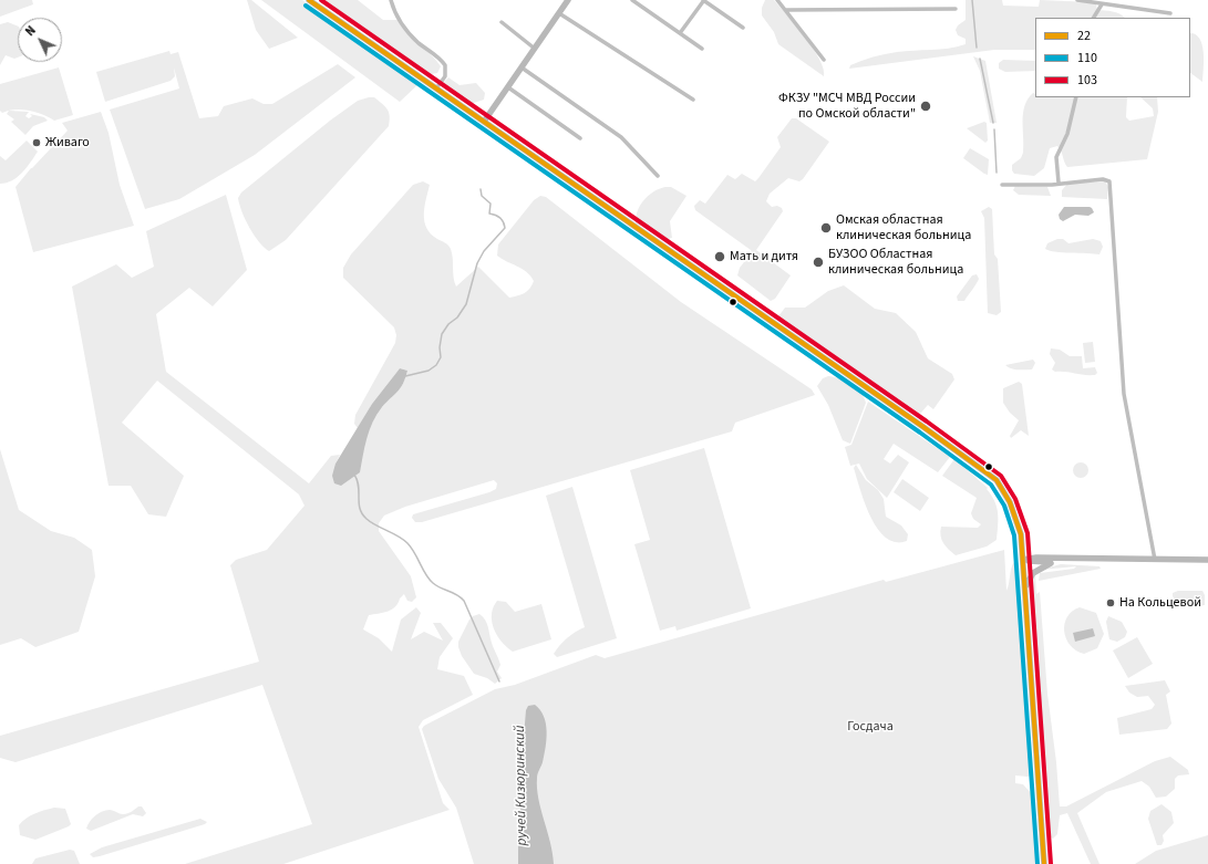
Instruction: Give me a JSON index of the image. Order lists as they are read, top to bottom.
{
  "water": ["ручей Кизюринский"],
  "parks": ["Госдача"],
  "places": [
    "ФКЗУ \"МСЧ МВД России по Омской области\"",
    "Живаго",
    "Омская областная клиническая больница",
    "Мать и дитя",
    "БУЗОО Областная клиническая больница",
    "На Кольцевой"
  ],
  "lines": ["transit line 22", "transit line 103", "transit line 110"],
  "legend": ["22", "110", "103"],
  "north": "top left"
}
